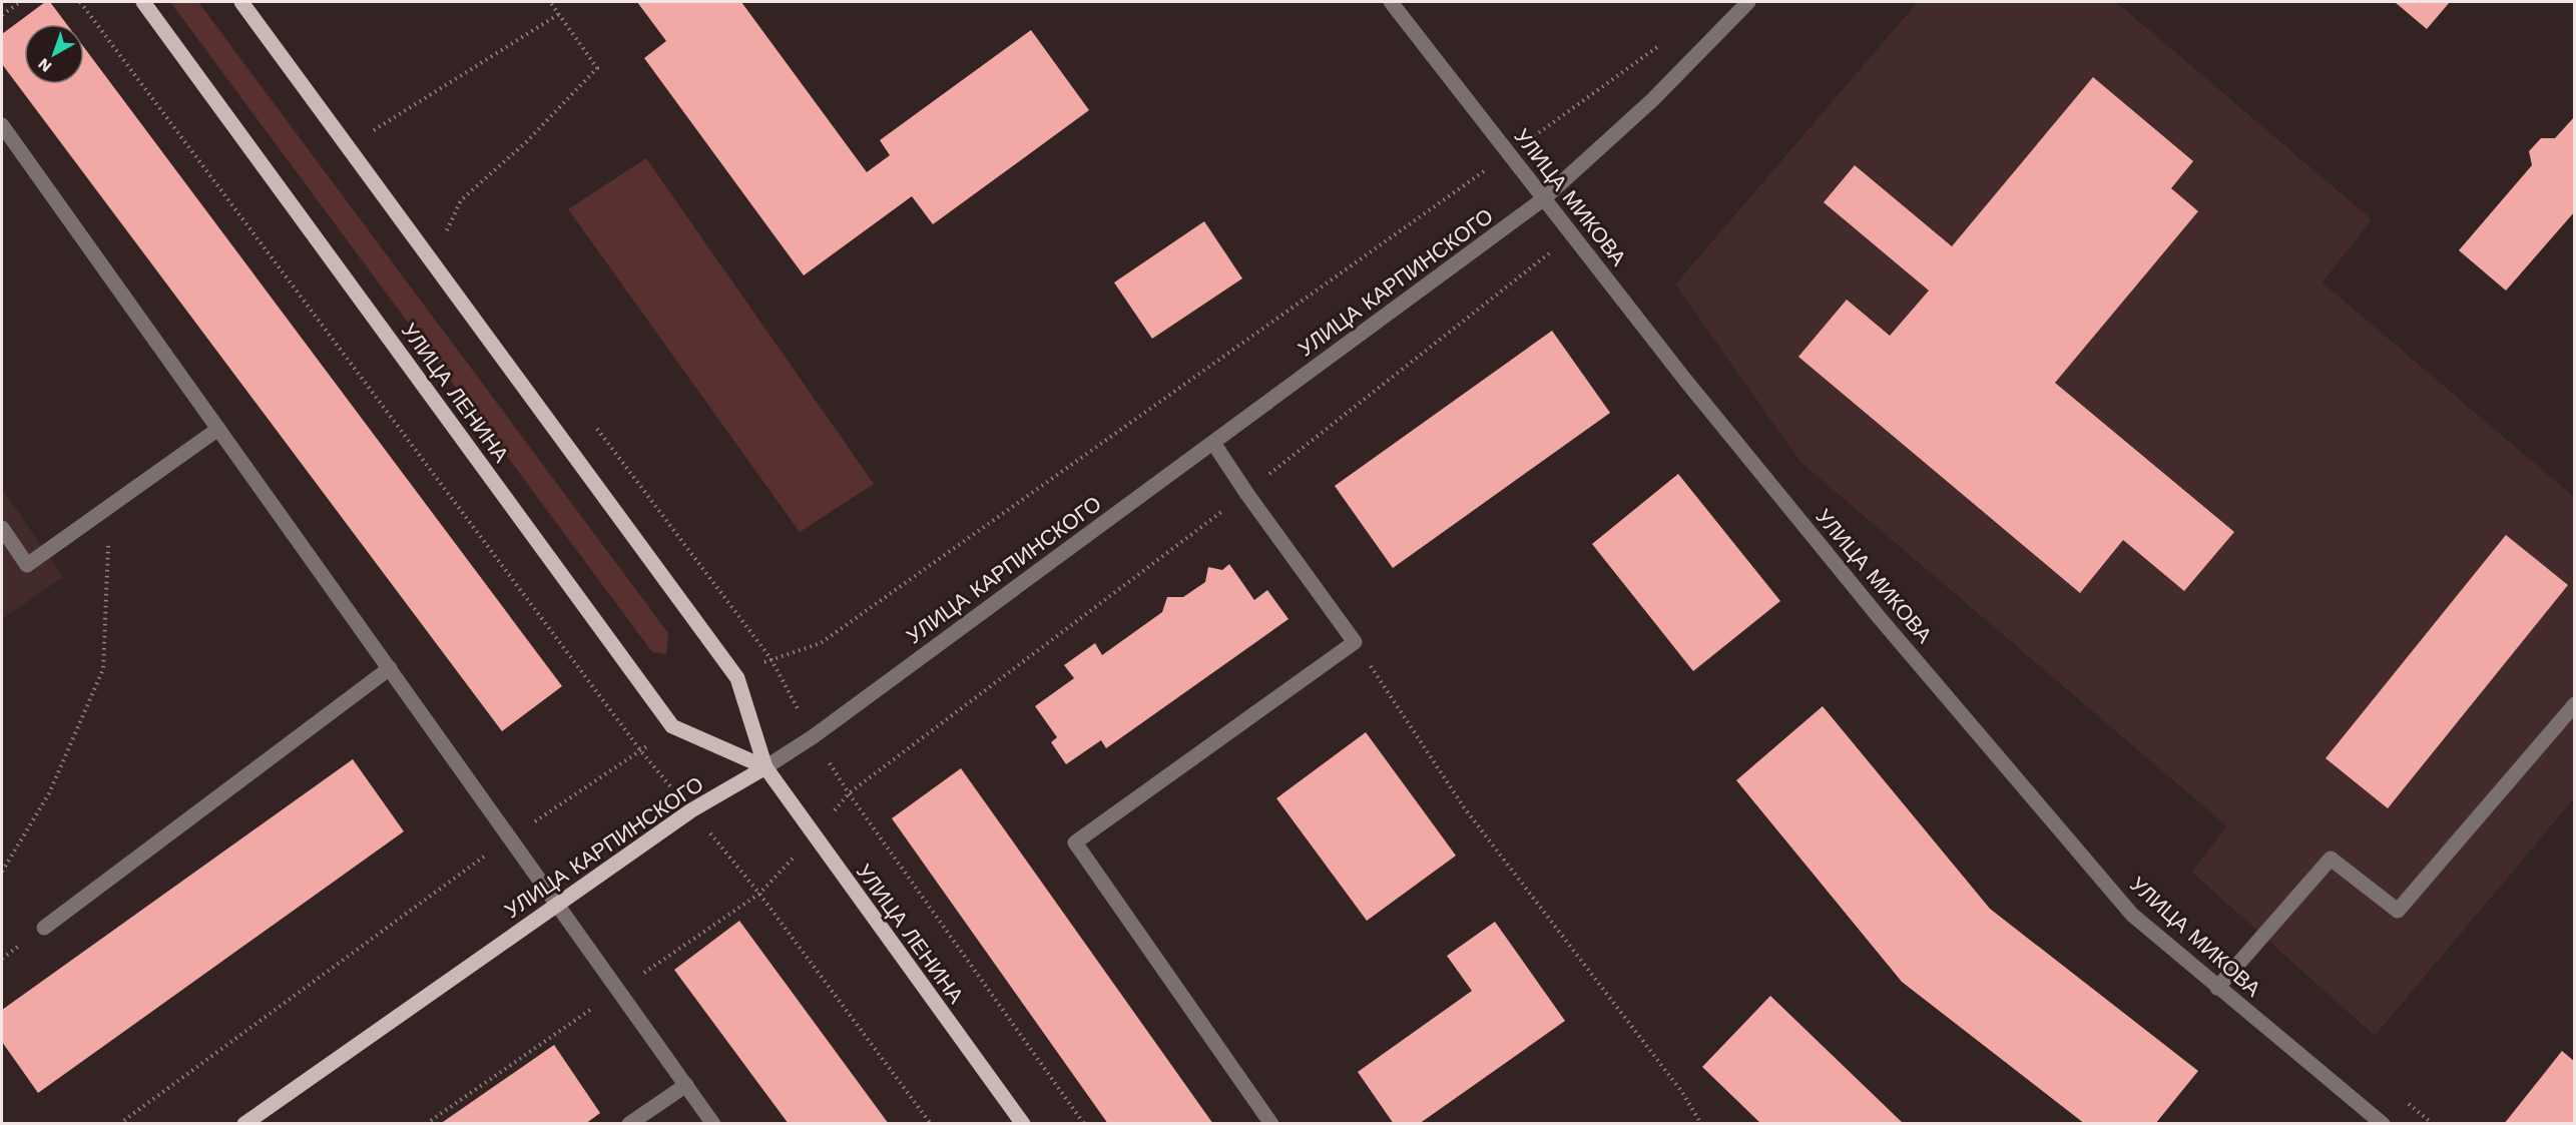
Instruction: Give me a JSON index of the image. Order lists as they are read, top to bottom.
{
  "streets": {
    "main road": ["УЛИЦА КАРПИНСКОГО", "УЛИЦА ЛЕНИНА"],
    "street": ["УЛИЦА МИКОВА"]
  },
  "crossings": [
    ["УЛИЦА МИКОВА", "УЛИЦА КАРПИНСКОГО"],
    ["УЛИЦА КАРПИНСКОГО", "УЛИЦА ЛЕНИНА"]
  ],
  "north": "bottom left"
}
